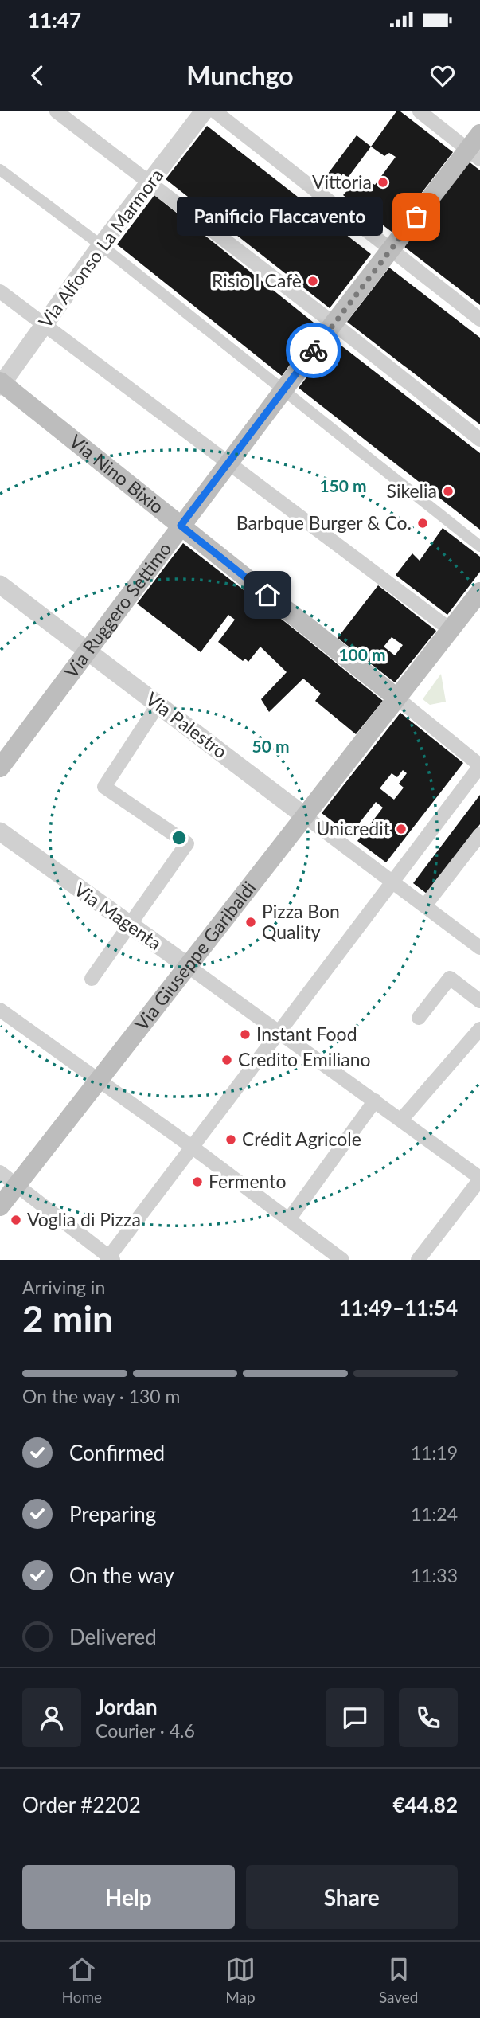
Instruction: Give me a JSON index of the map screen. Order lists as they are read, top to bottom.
{
  "streets": {
    "main road": ["Via Nino Bixio", "Via Ruggero Settimo", "Via Giuseppe Garibaldi"],
    "street": ["Via Alfonso La Marmora", "Via Palestro", "Via Magenta"]
  },
  "crossings": [
    ["Via Alfonso La Marmora", "Via Nino Bixio"],
    ["Via Nino Bixio", "Via Ruggero Settimo"],
    ["Via Nino Bixio", "Via Giuseppe Garibaldi"],
    ["Via Ruggero Settimo", "Via Palestro"],
    ["Via Palestro", "Via Giuseppe Garibaldi"],
    ["Via Magenta", "Via Giuseppe Garibaldi"]
  ],
  "places": [
    "Vittoria",
    "Panificio Flaccavento",
    "Risio I Cafè",
    "Sikelia",
    "Barbque Burger & Co.",
    "Unicredit",
    "Pizza Bon Quality",
    "Instant Food",
    "Credito Emiliano",
    "Crédit Agricole",
    "Fermento",
    "Voglia di Pizza"
  ],
  "page": {
    "status": "11:47",
    "header": "Munchgo",
    "bubble": "Panificio Flaccavento",
    "heading": ["2 min", "Arriving in", "11:49–11:54"],
    "panel": [
      "Jordan",
      "Courier · 4.6",
      "Order #2202",
      "€44.82"
    ],
    "bar": "On the way · 130 m",
    "list": [
      ["Confirmed", "11:19"],
      ["Preparing", "11:24"],
      ["On the way", "11:33"],
      "Delivered"
    ],
    "buttons": ["Help", "Share"],
    "tabs": ["Home", "Map", "Saved"]
  },
  "rings": ["150 m", "100 m", "50 m"]
}
